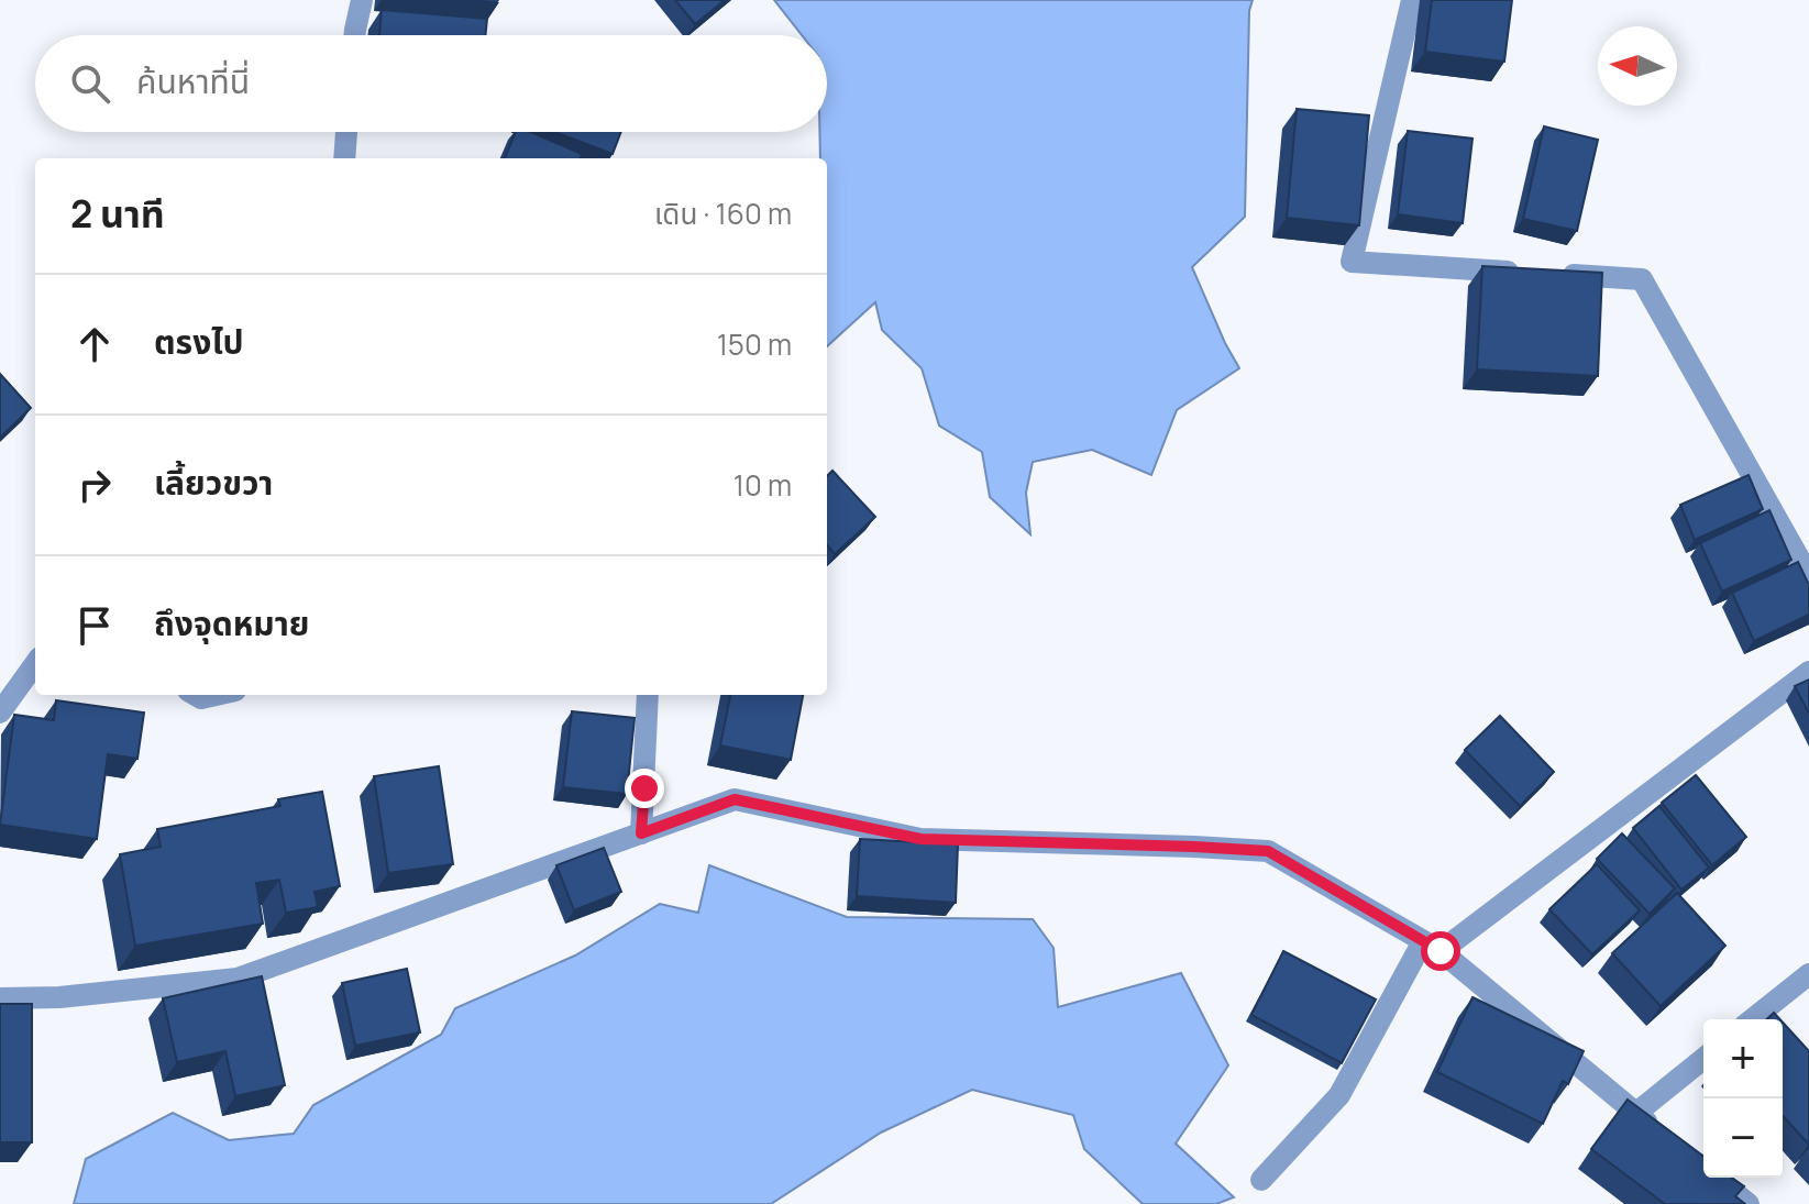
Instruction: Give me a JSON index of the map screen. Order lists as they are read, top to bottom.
{
  "north": "left",
  "page": {
    "search": "ค้นหาที่นี่",
    "heading": ["2 นาที", "เดิน · 160 m"],
    "list": [
      ["ตรงไป", "150 m"],
      ["เลี้ยวขวา", "10 m"],
      "ถึงจุดหมาย"
    ],
    "map_buttons": ["+", "−"]
  }
}
